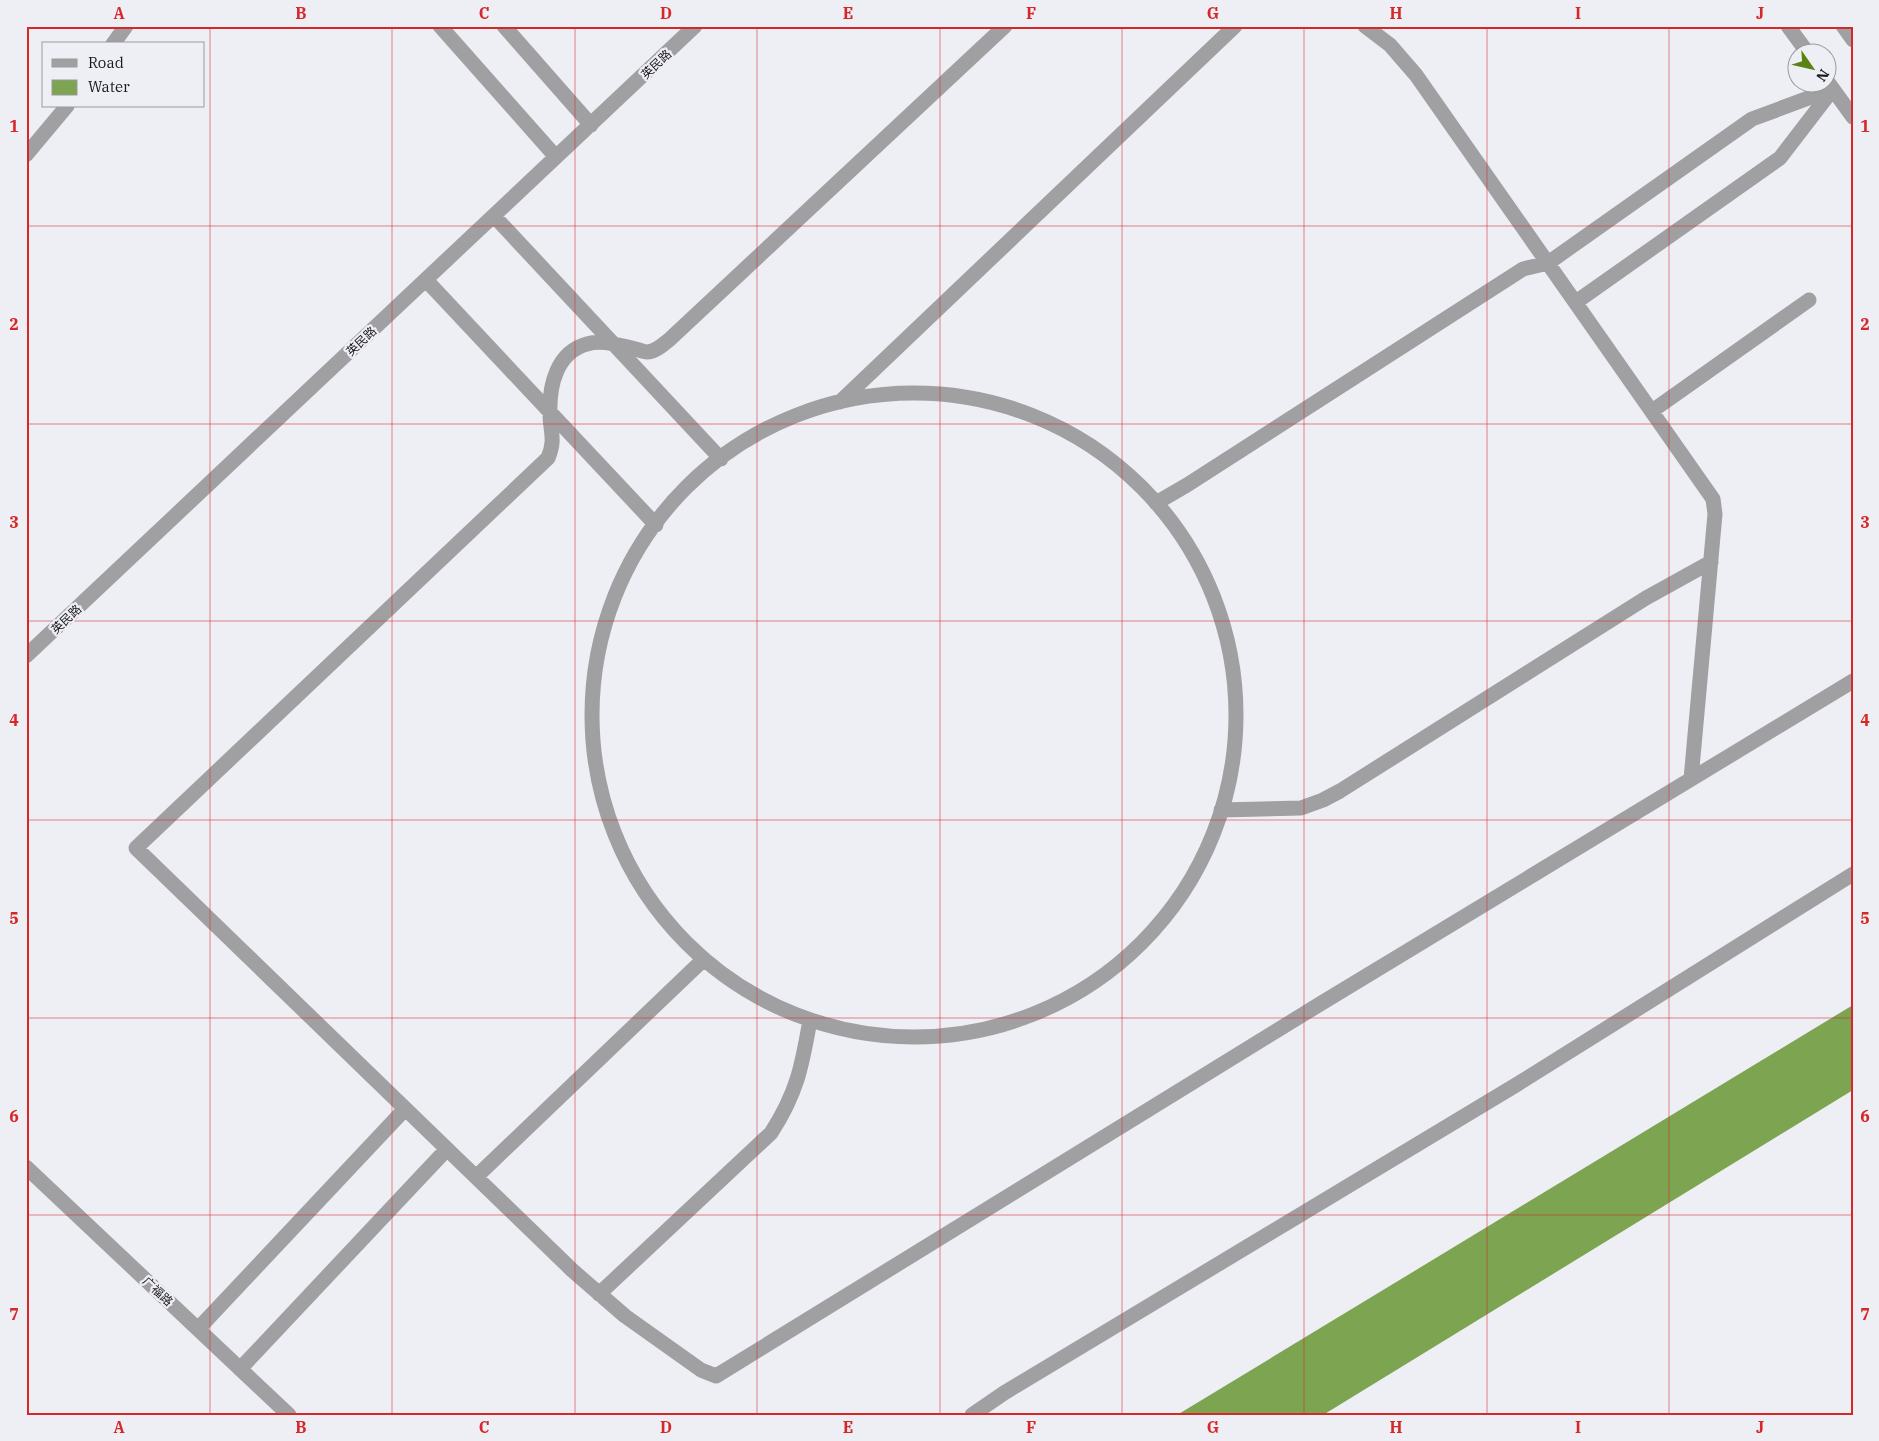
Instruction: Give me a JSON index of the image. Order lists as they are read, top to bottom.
{
  "streets": {
    "street": ["英民路", "广福路"]
  },
  "legend": ["Road", "Water"],
  "north": "bottom right",
  "grid": {
    "columns": [
      "A",
      "B",
      "C",
      "D",
      "E",
      "F",
      "G",
      "H",
      "I",
      "J"
    ],
    "rows": [
      "1",
      "2",
      "3",
      "4",
      "5",
      "6",
      "7"
    ]
  }
}
